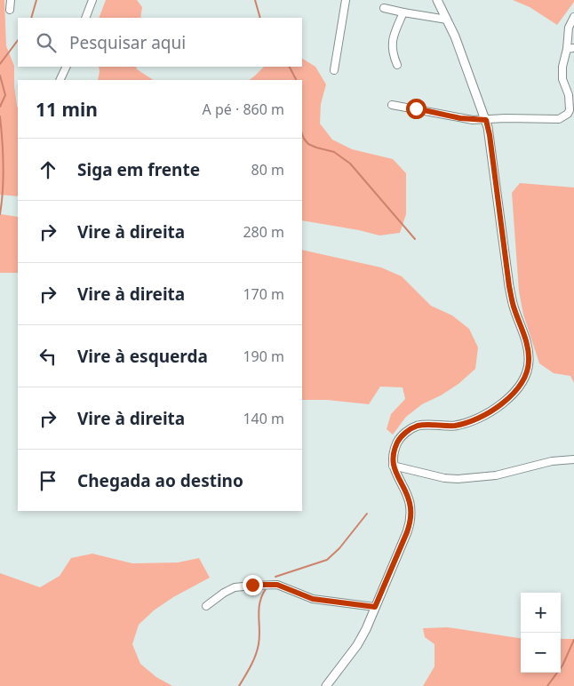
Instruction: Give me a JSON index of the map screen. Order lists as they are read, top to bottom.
{
  "page": {
    "search": "Pesquisar aqui",
    "heading": ["11 min", "A pé · 860 m"],
    "list": [
      ["Siga em frente", "80 m"],
      ["Vire à direita", "280 m"],
      ["Vire à direita", "170 m"],
      ["Vire à esquerda", "190 m"],
      ["Vire à direita", "140 m"],
      "Chegada ao destino"
    ],
    "map_buttons": ["+", "−"]
  }
}
